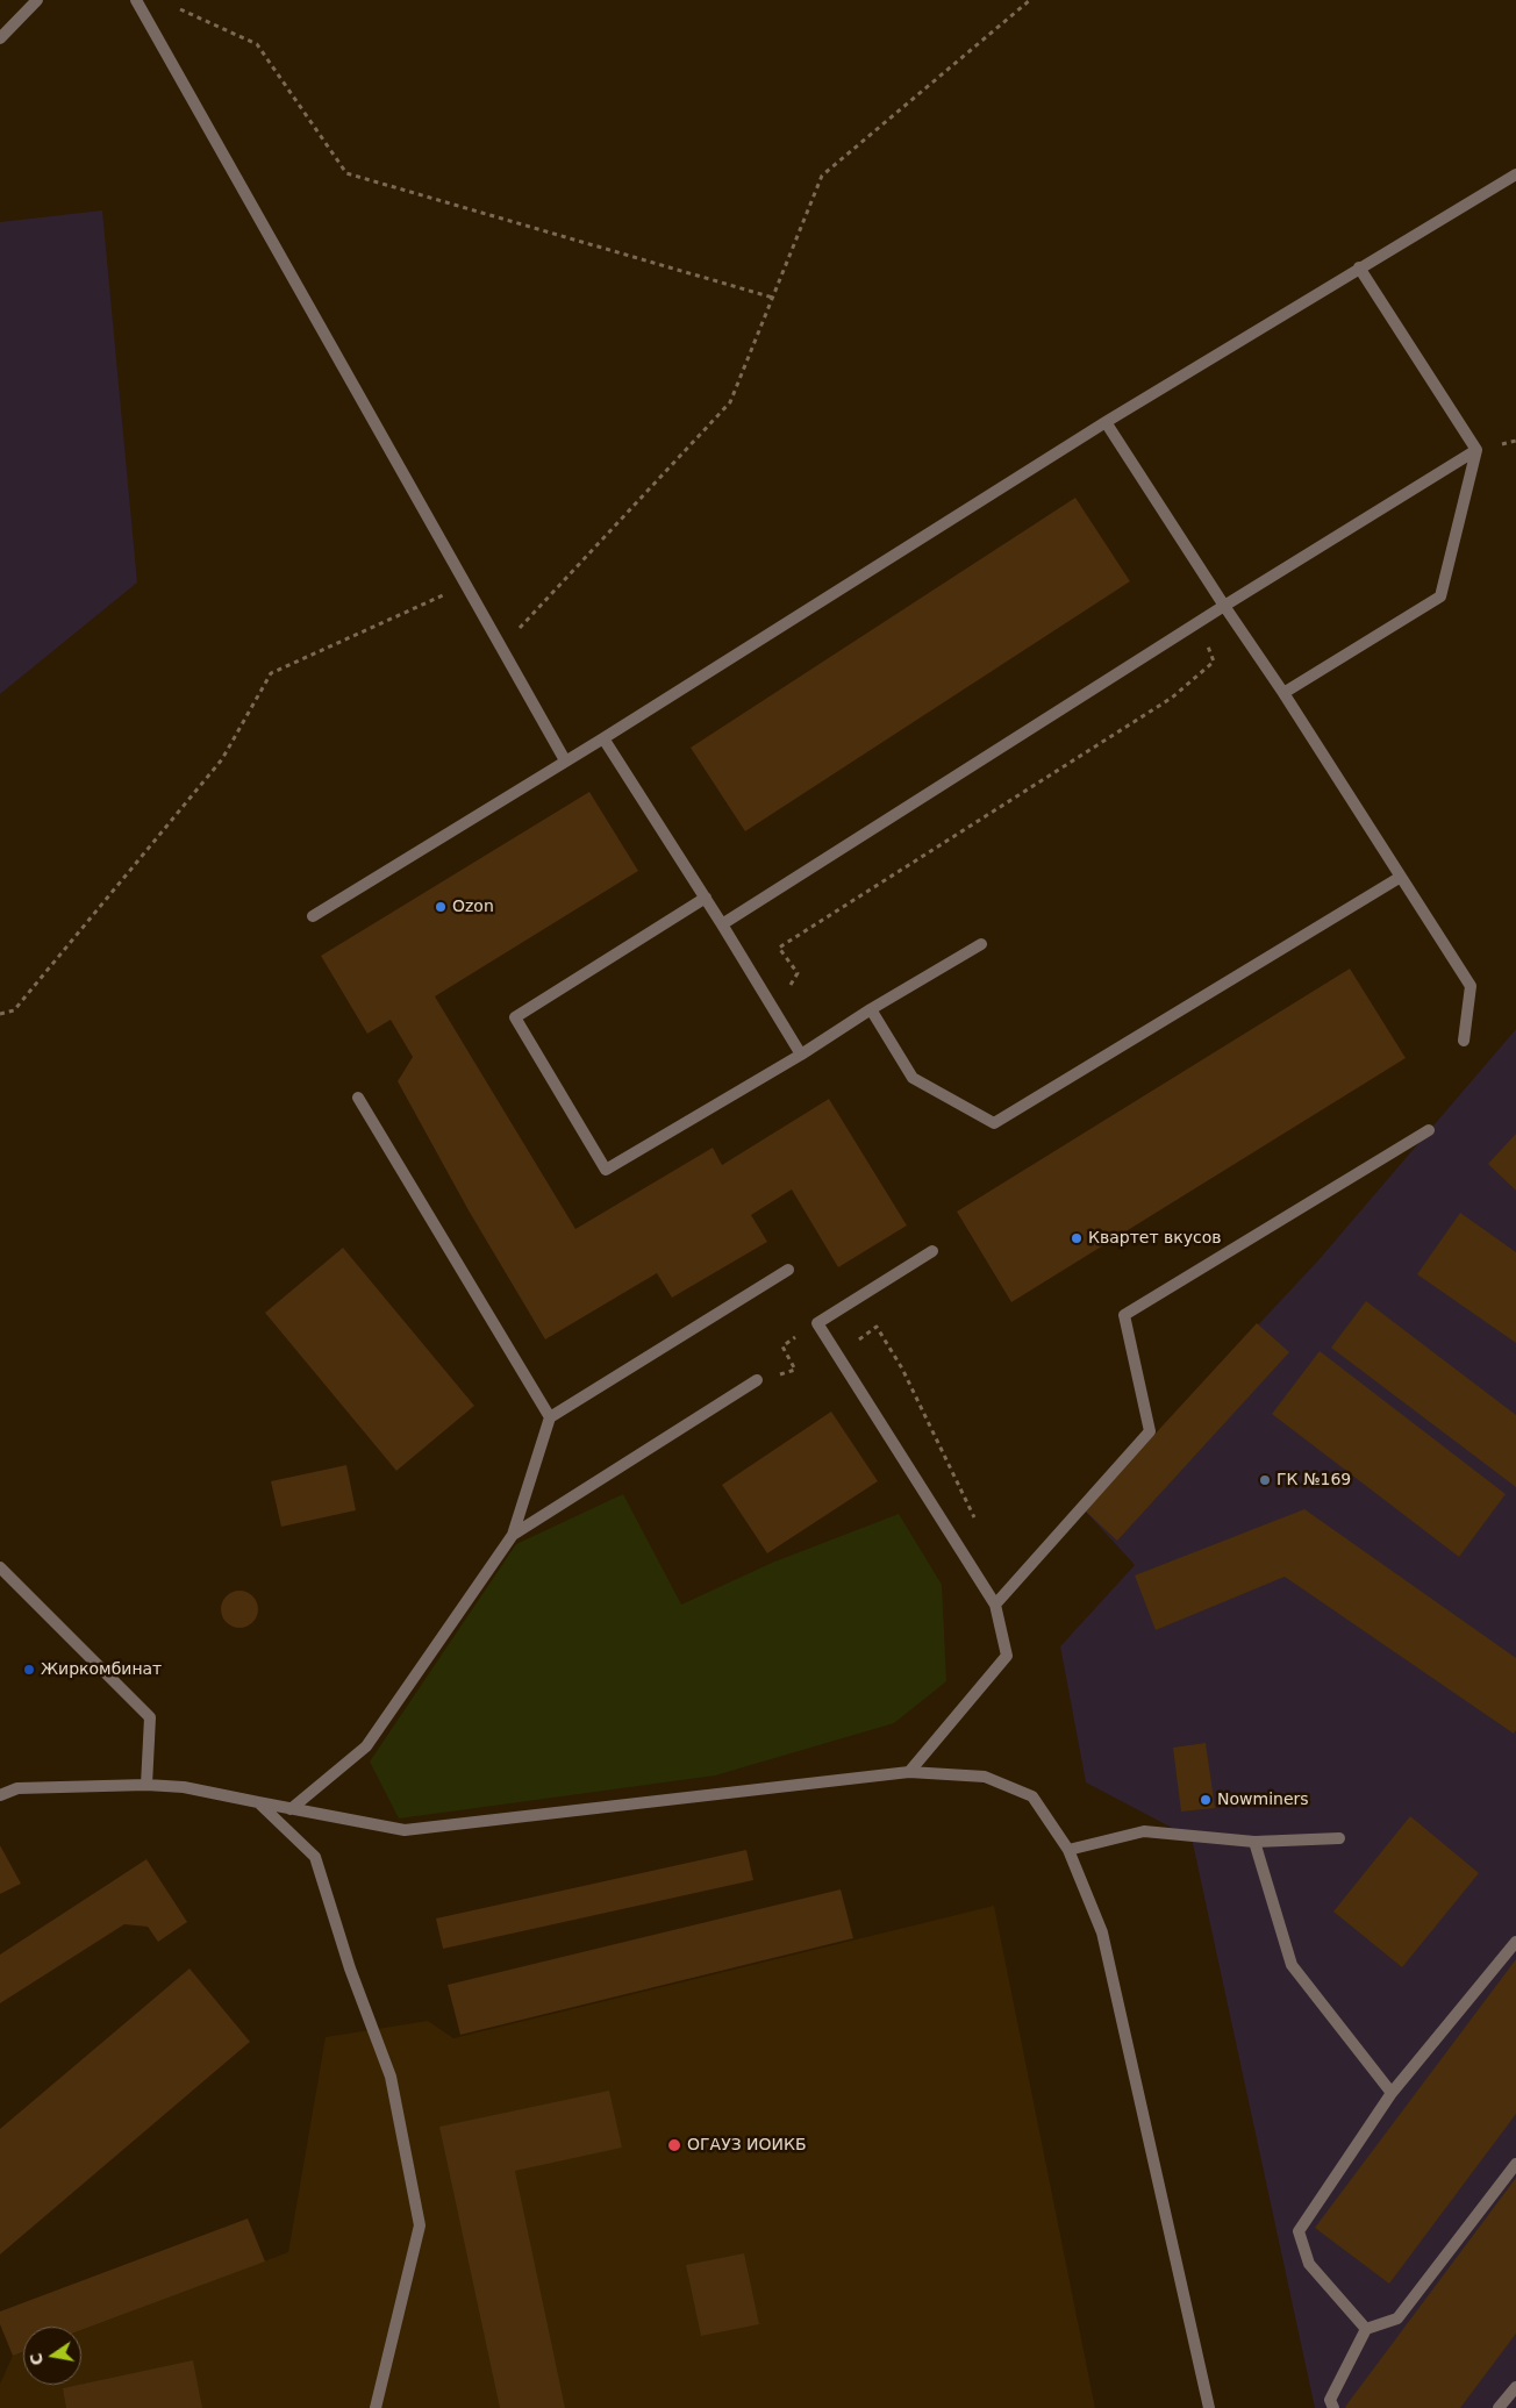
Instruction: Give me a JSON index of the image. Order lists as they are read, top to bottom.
{
  "places": [
    "Ozon",
    "Квартет вкусов",
    "ГК №169",
    "Жиркомбинат",
    "Nowminers",
    "ОГАУЗ ИОИКБ"
  ],
  "north": "left"
}
